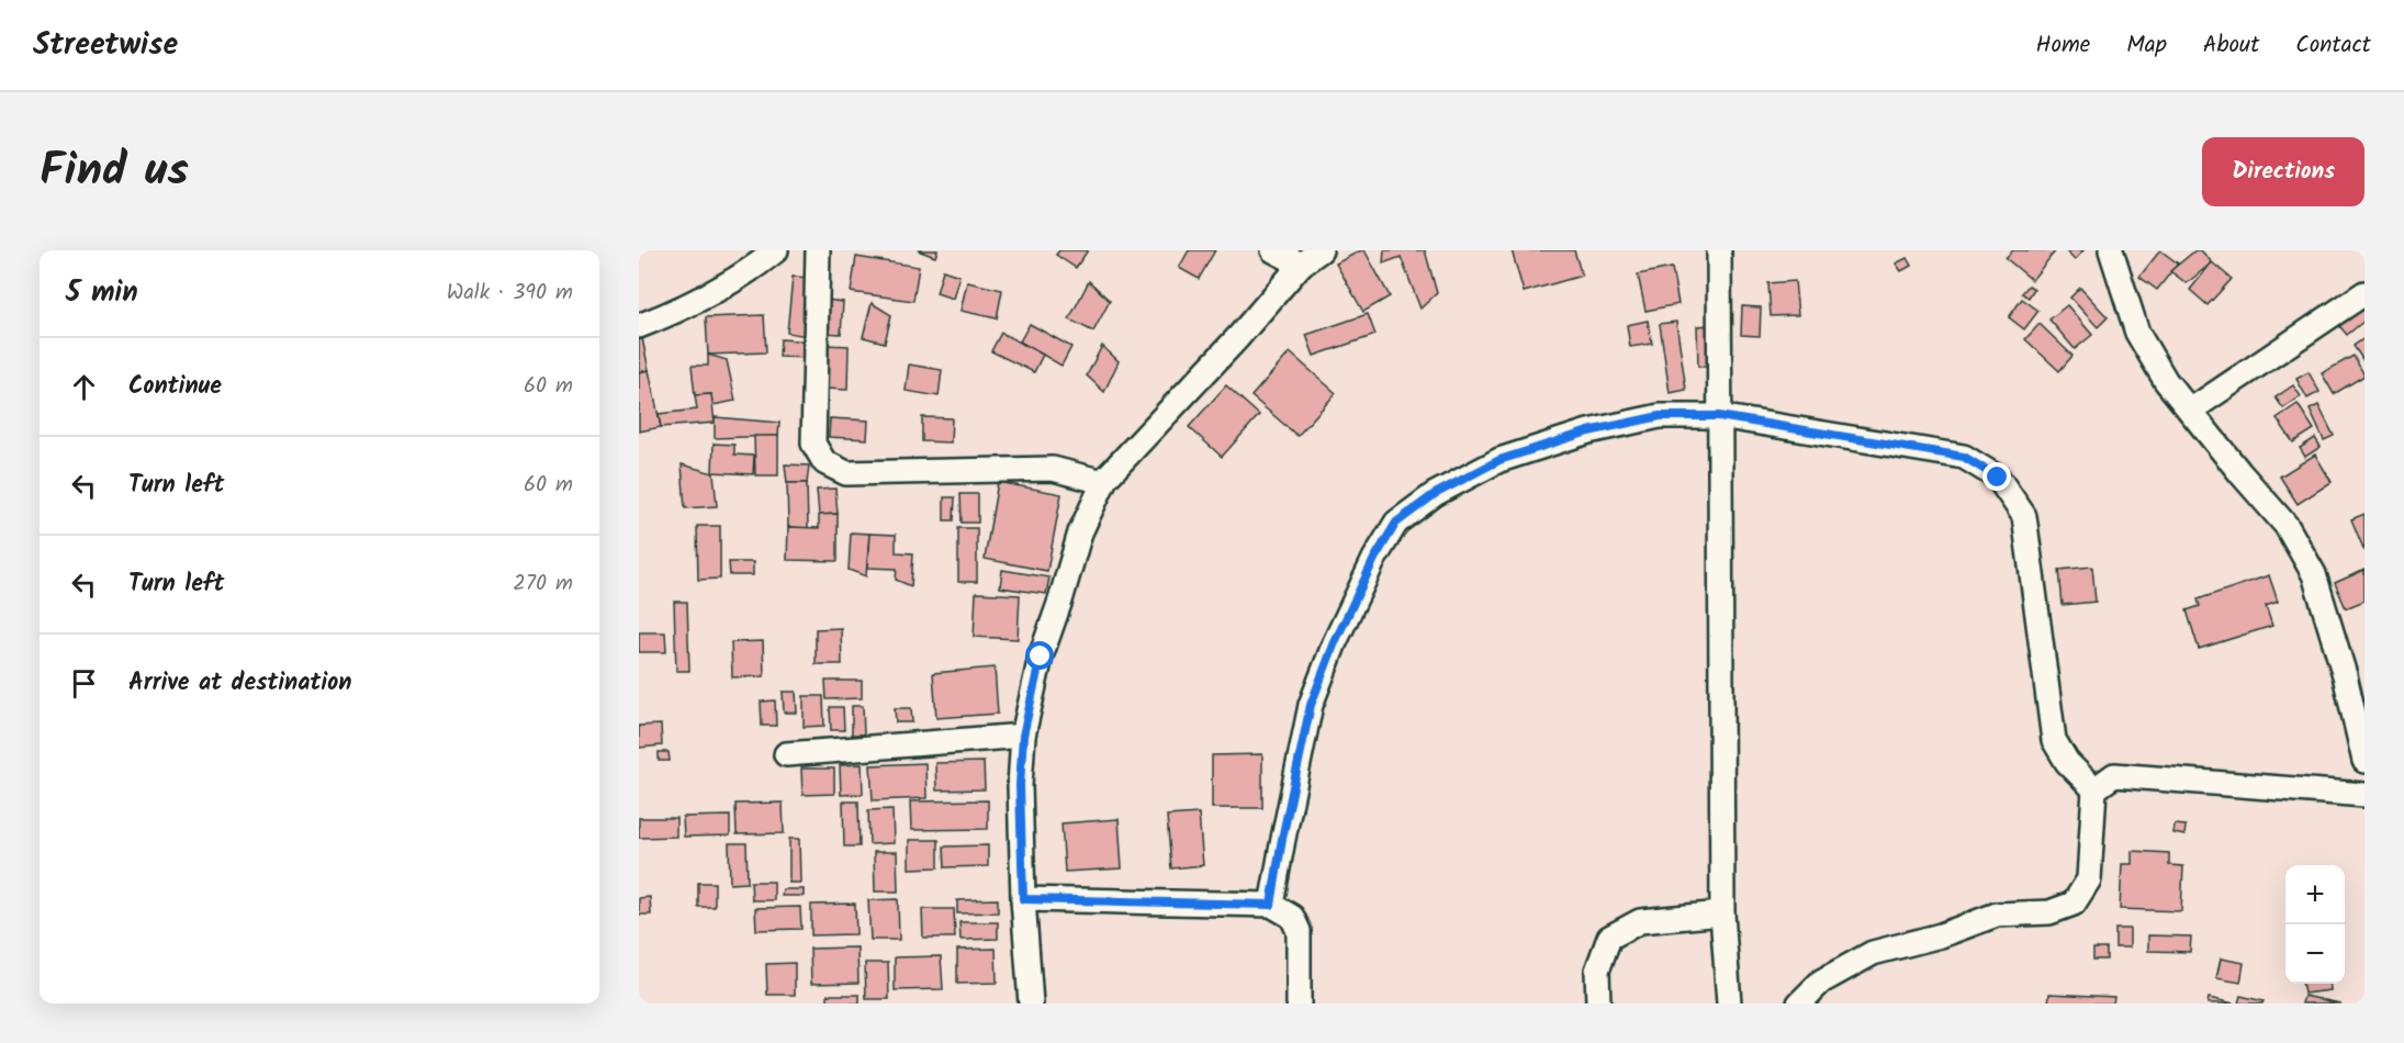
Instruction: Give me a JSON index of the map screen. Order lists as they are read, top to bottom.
{
  "page": {
    "header": "Streetwise",
    "nav": [
      "Home",
      "Map",
      "About",
      "Contact"
    ],
    "title": "Find us",
    "buttons": "Directions",
    "heading": ["5 min", "Walk · 390 m"],
    "list": [
      ["Continue", "60 m"],
      ["Turn left", "60 m"],
      ["Turn left", "270 m"],
      "Arrive at destination"
    ],
    "map_buttons": ["+", "−"]
  }
}
